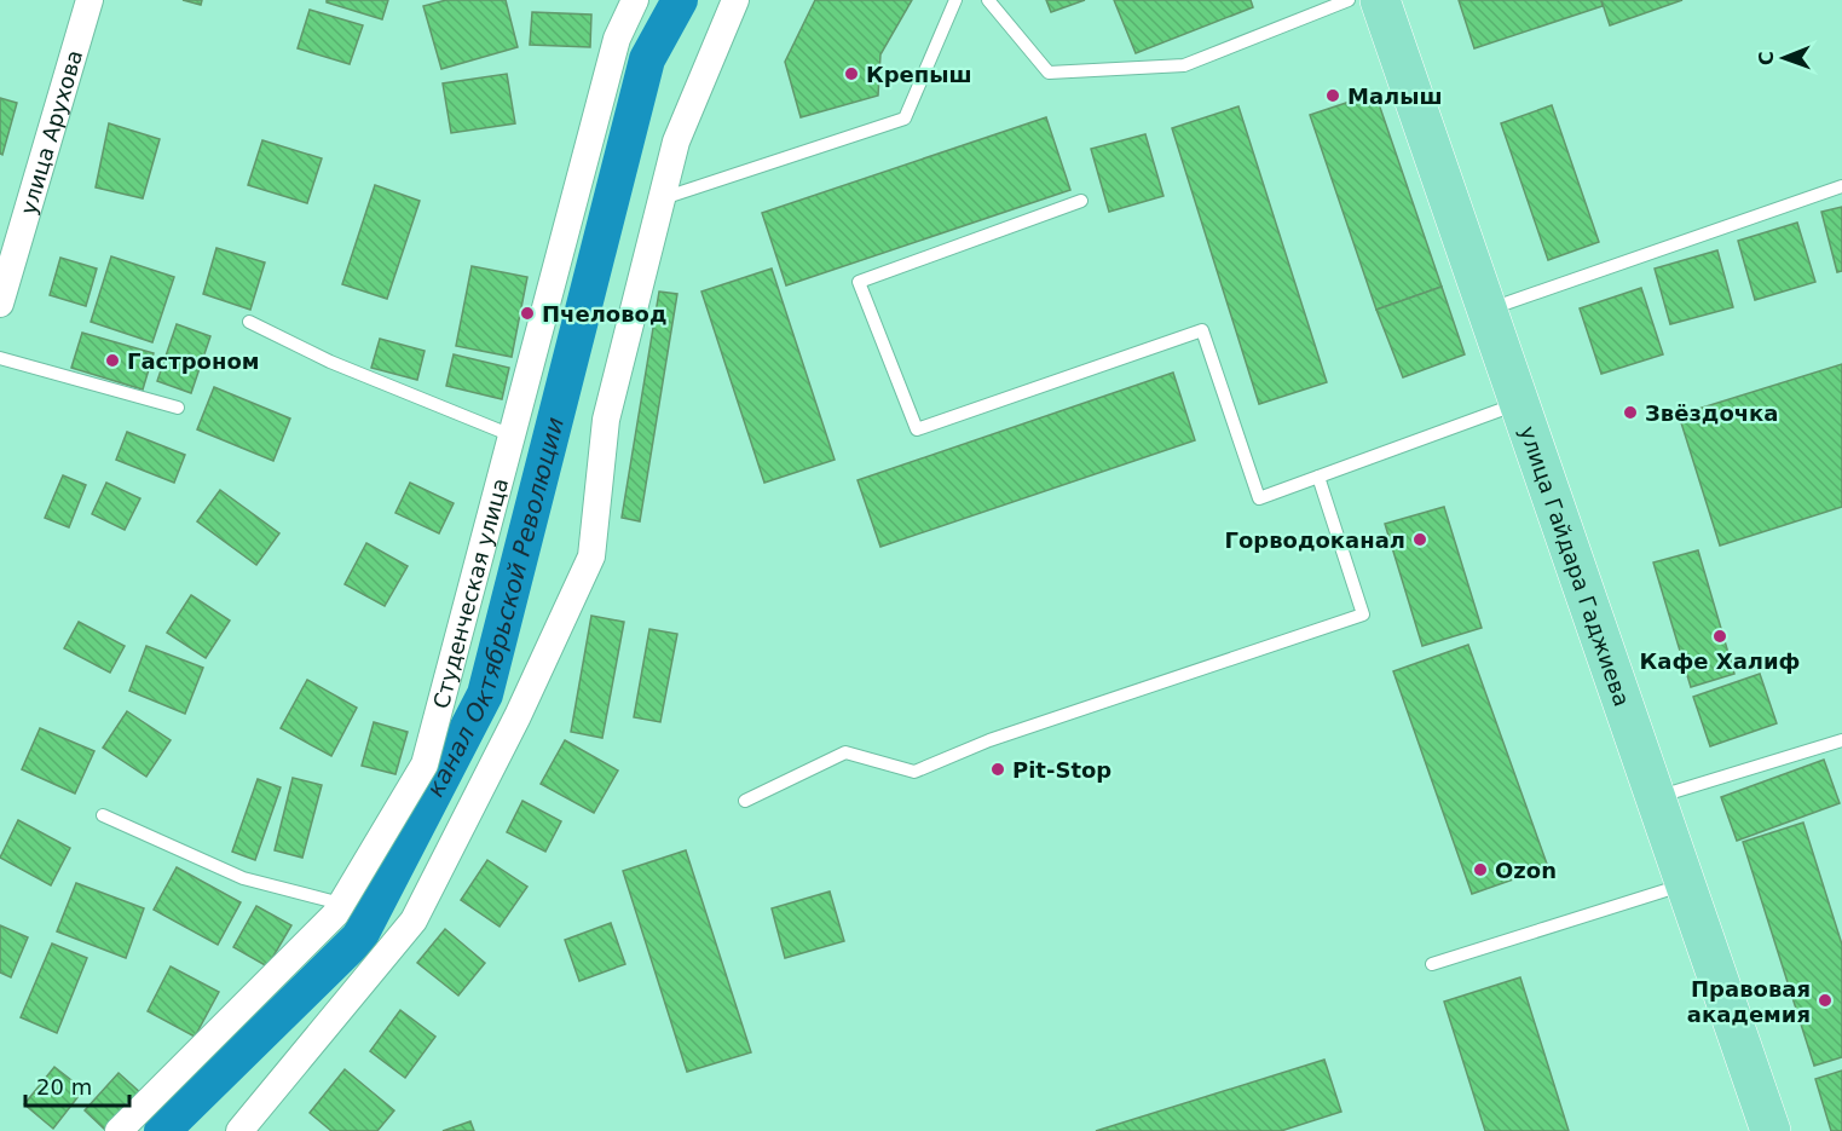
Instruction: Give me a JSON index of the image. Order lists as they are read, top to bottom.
{
  "streets": {
    "main road": ["улица Гайдара Гаджиева"],
    "street": ["улица Арухова", "Студенческая улица"]
  },
  "water": ["канал Октябрьской Революции"],
  "places": [
    "Крепыш",
    "Малыш",
    "Пчеловод",
    "Гастроном",
    "Звёздочка",
    "Горводоканал",
    "Кафе Халиф",
    "Pit-Stop",
    "Ozon",
    "Правовая академия"
  ],
  "scale_bar": "20 m",
  "north": "left"
}
